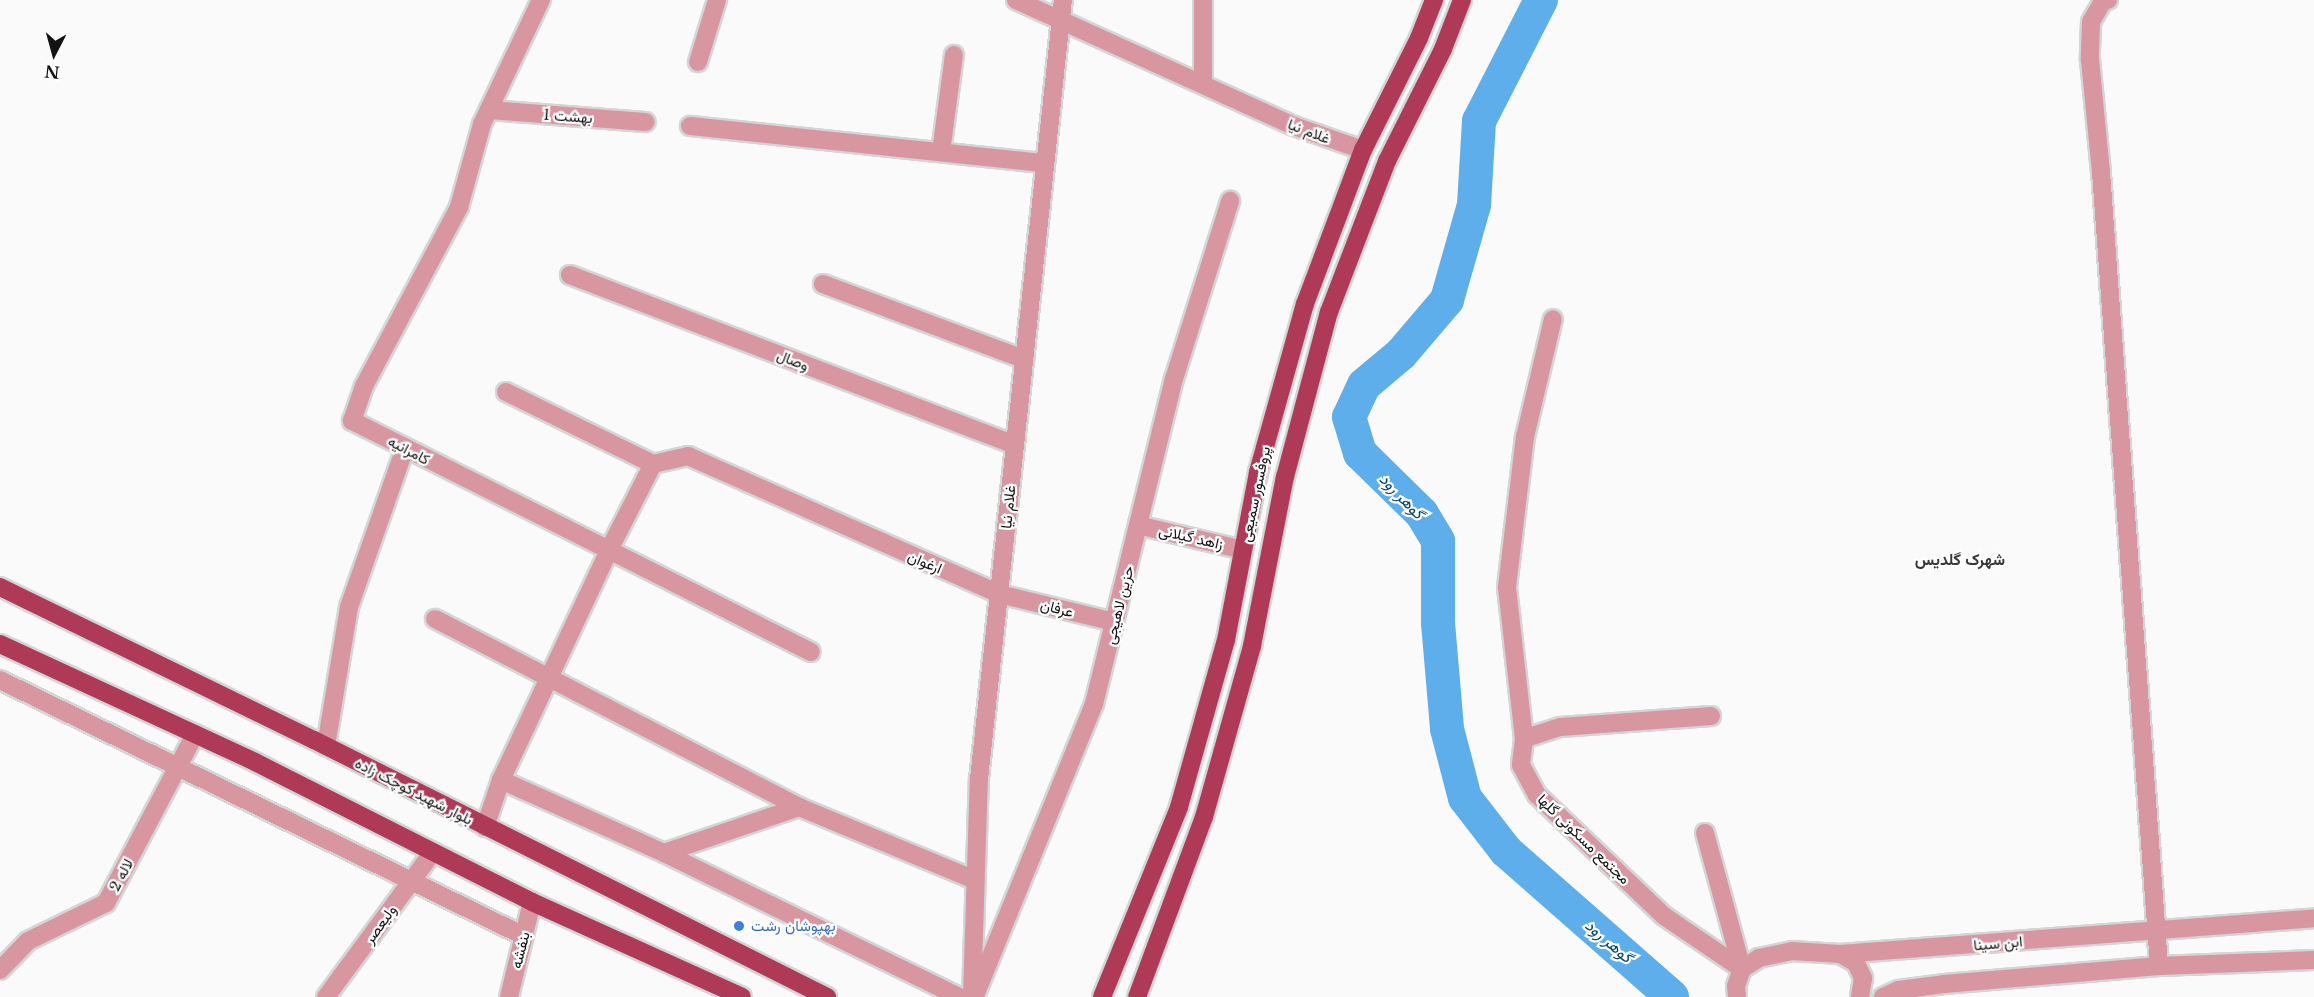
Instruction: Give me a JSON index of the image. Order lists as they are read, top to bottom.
{
  "streets": {
    "main road": ["پروفسور سمیعی", "بلوار شهید کوچک زاده"],
    "street": [
      "بهشت 1",
      "غلام نیا",
      "وصال",
      "کامرانیه",
      "زاهد گیلانی",
      "ارغوان",
      "حزین لاهیجی",
      "عرفان",
      "مجتمع مسکونی گلها",
      "لاله 2",
      "ولیعصر",
      "ابن سینا",
      "بنفشه"
    ]
  },
  "crossings": [
    ["بهشت 1", "کامرانیه"],
    ["غلام نیا", "وصال"],
    ["غلام نیا", "پروفسور سمیعی"],
    ["غلام نیا", "ارغوان"],
    ["غلام نیا", "حزین لاهیجی"],
    ["غلام نیا", "عرفان"],
    ["پروفسور سمیعی", "زاهد گیلانی"],
    ["زاهد گیلانی", "حزین لاهیجی"],
    ["ارغوان", "عرفان"],
    ["حزین لاهیجی", "عرفان"],
    ["مجتمع مسکونی گلها", "ابن سینا"]
  ],
  "districts": ["شهرک گلدیس"],
  "water": ["گوهر رود"],
  "places": ["بهپوشان رشت"],
  "north": "bottom"
}
